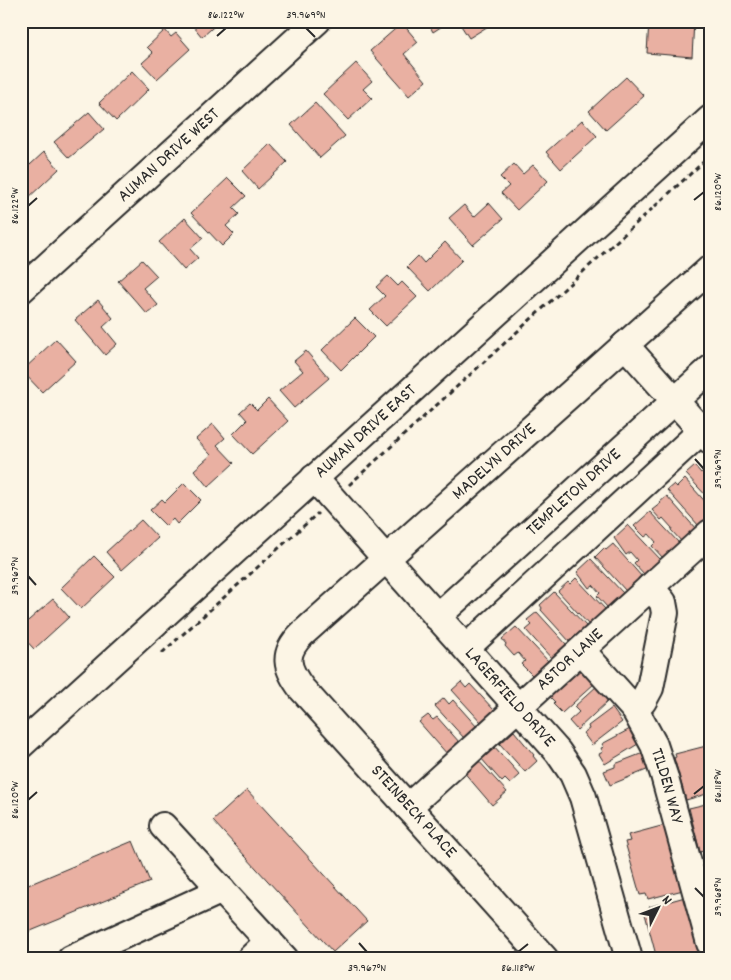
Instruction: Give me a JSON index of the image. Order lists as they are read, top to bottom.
{
  "streets": {
    "street": [
      "AUMAN DRIVE WEST",
      "AUMAN DRIVE EAST",
      "MADELYN DRIVE",
      "TEMPLETON DRIVE",
      "ASTOR LANE",
      "LAGERFIELD DRIVE",
      "TILDEN WAY",
      "STEINBECK PLACE"
    ]
  },
  "crossings": [
    ["AUMAN DRIVE EAST", "LAGERFIELD DRIVE"],
    ["MADELYN DRIVE", "LAGERFIELD DRIVE"],
    ["MADELYN DRIVE", "STEINBECK PLACE"],
    ["TEMPLETON DRIVE", "LAGERFIELD DRIVE"],
    ["ASTOR LANE", "LAGERFIELD DRIVE"],
    ["ASTOR LANE", "TILDEN WAY"],
    ["ASTOR LANE", "STEINBECK PLACE"]
  ],
  "north": "top right",
  "coordinates": [
    "86.122°W",
    "39.969°N",
    "86.120°W",
    "39.967°N",
    "86.118°W",
    "39.968°N"
  ]
}
